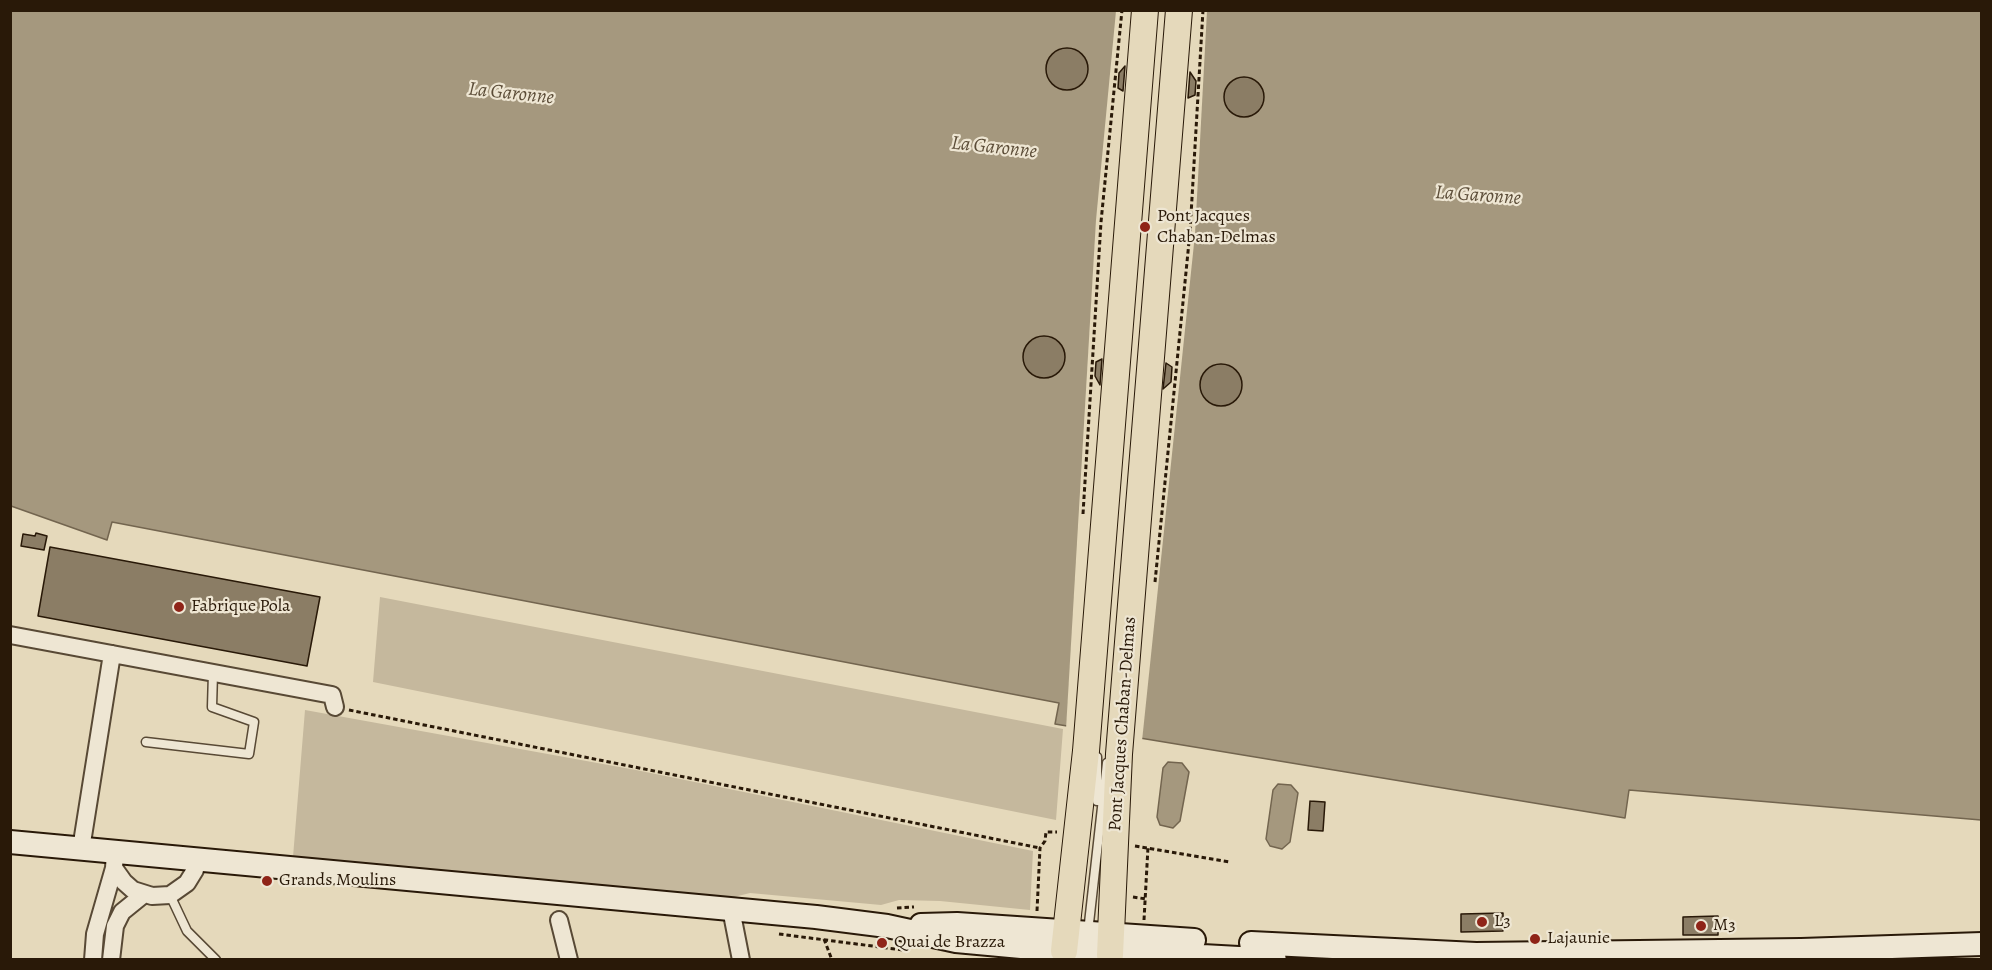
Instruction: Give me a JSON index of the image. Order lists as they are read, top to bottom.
{
  "streets": {
    "main road": ["Pont Jacques Chaban-Delmas"]
  },
  "water": ["La Garonne"],
  "places": [
    "Pont Jacques Chaban-Delmas",
    "Fabrique Pola",
    "Grands Moulins",
    "L3",
    "M3",
    "Lajaunie",
    "Quai de Brazza"
  ]
}
